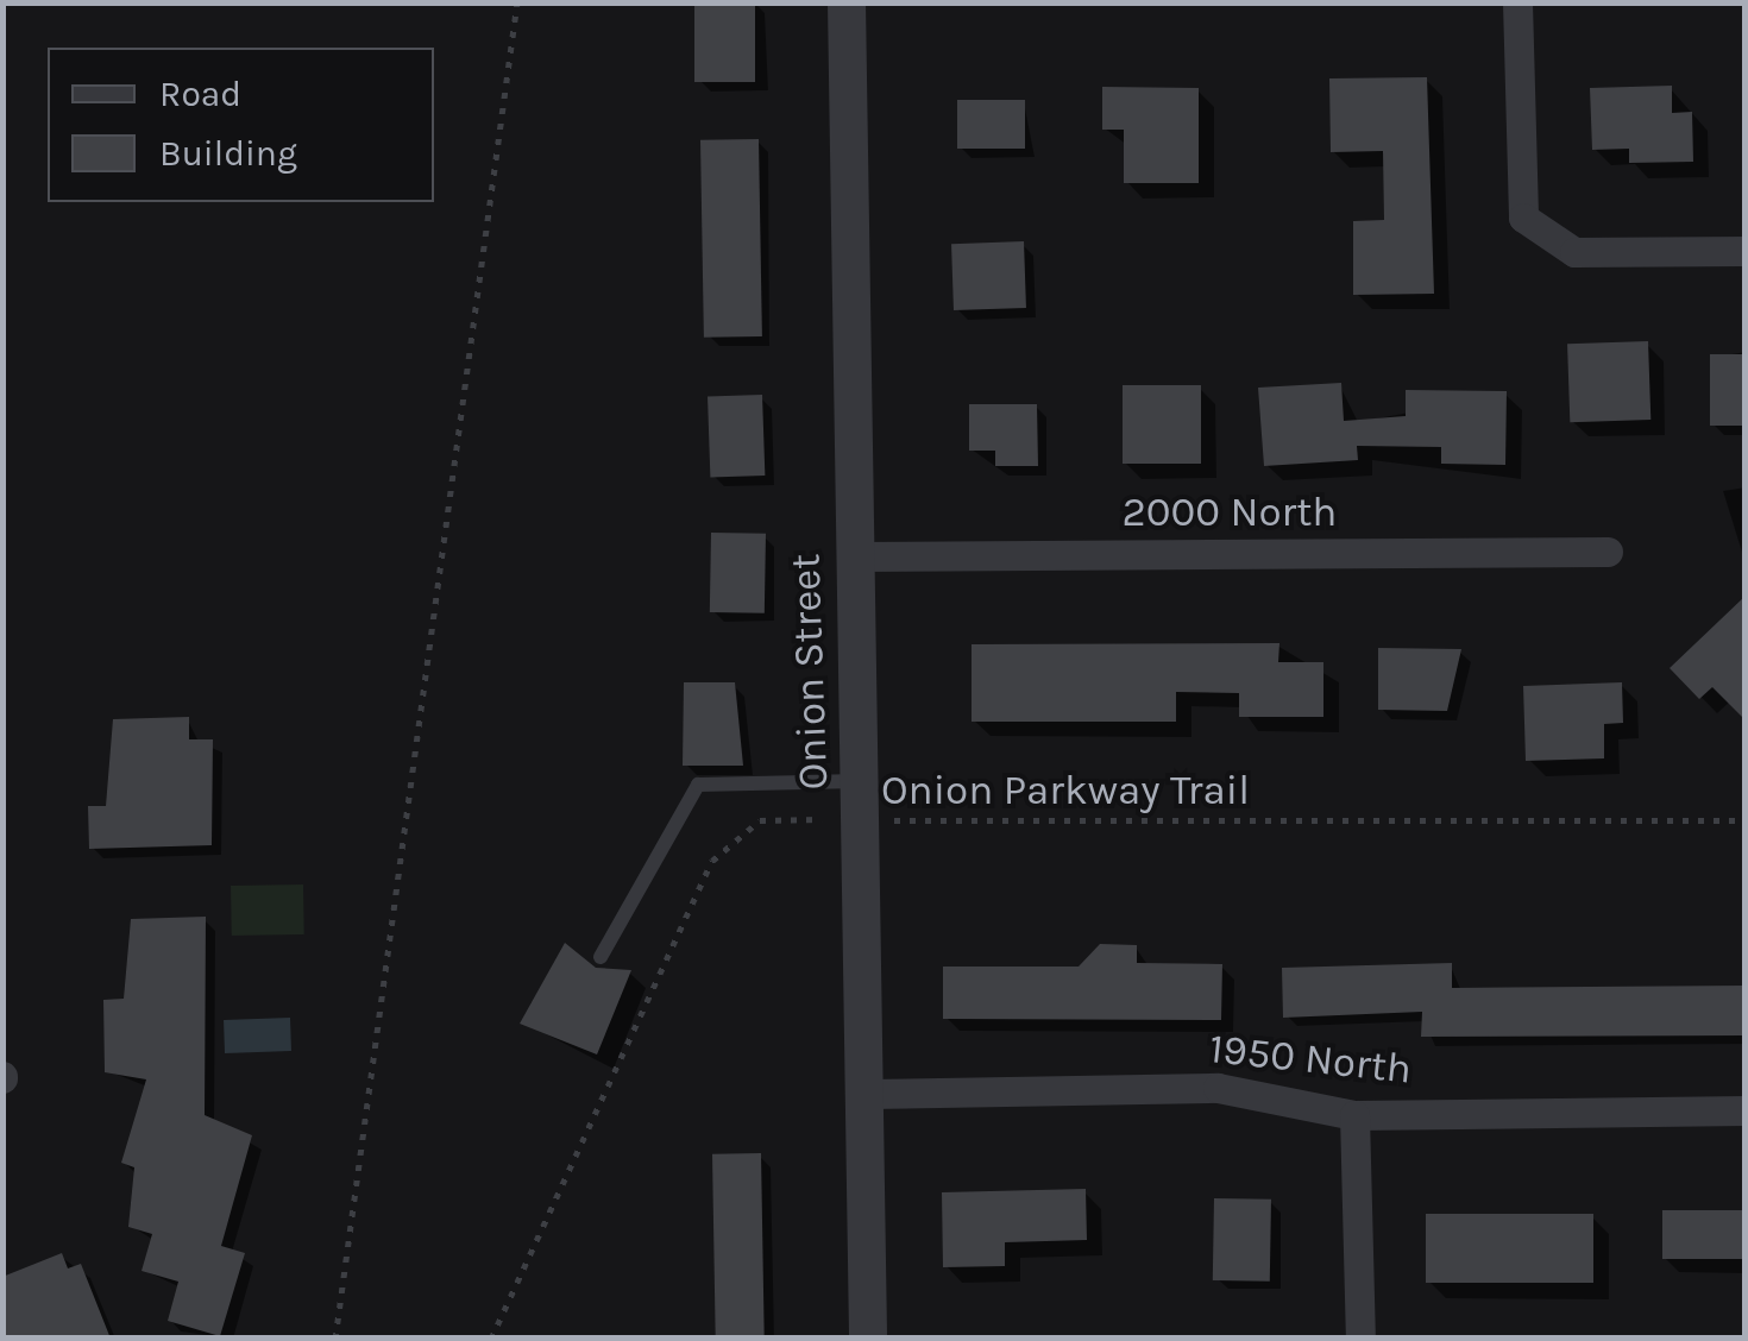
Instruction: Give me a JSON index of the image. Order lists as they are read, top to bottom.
{
  "streets": {
    "street": ["2000 North", "Onion Street", "1950 North"],
    "path": ["Onion Parkway Trail"]
  },
  "crossings": [
    ["2000 North", "Onion Street"],
    ["Onion Street", "Onion Parkway Trail"],
    ["Onion Street", "1950 North"]
  ],
  "legend": ["Road", "Building"]
}
